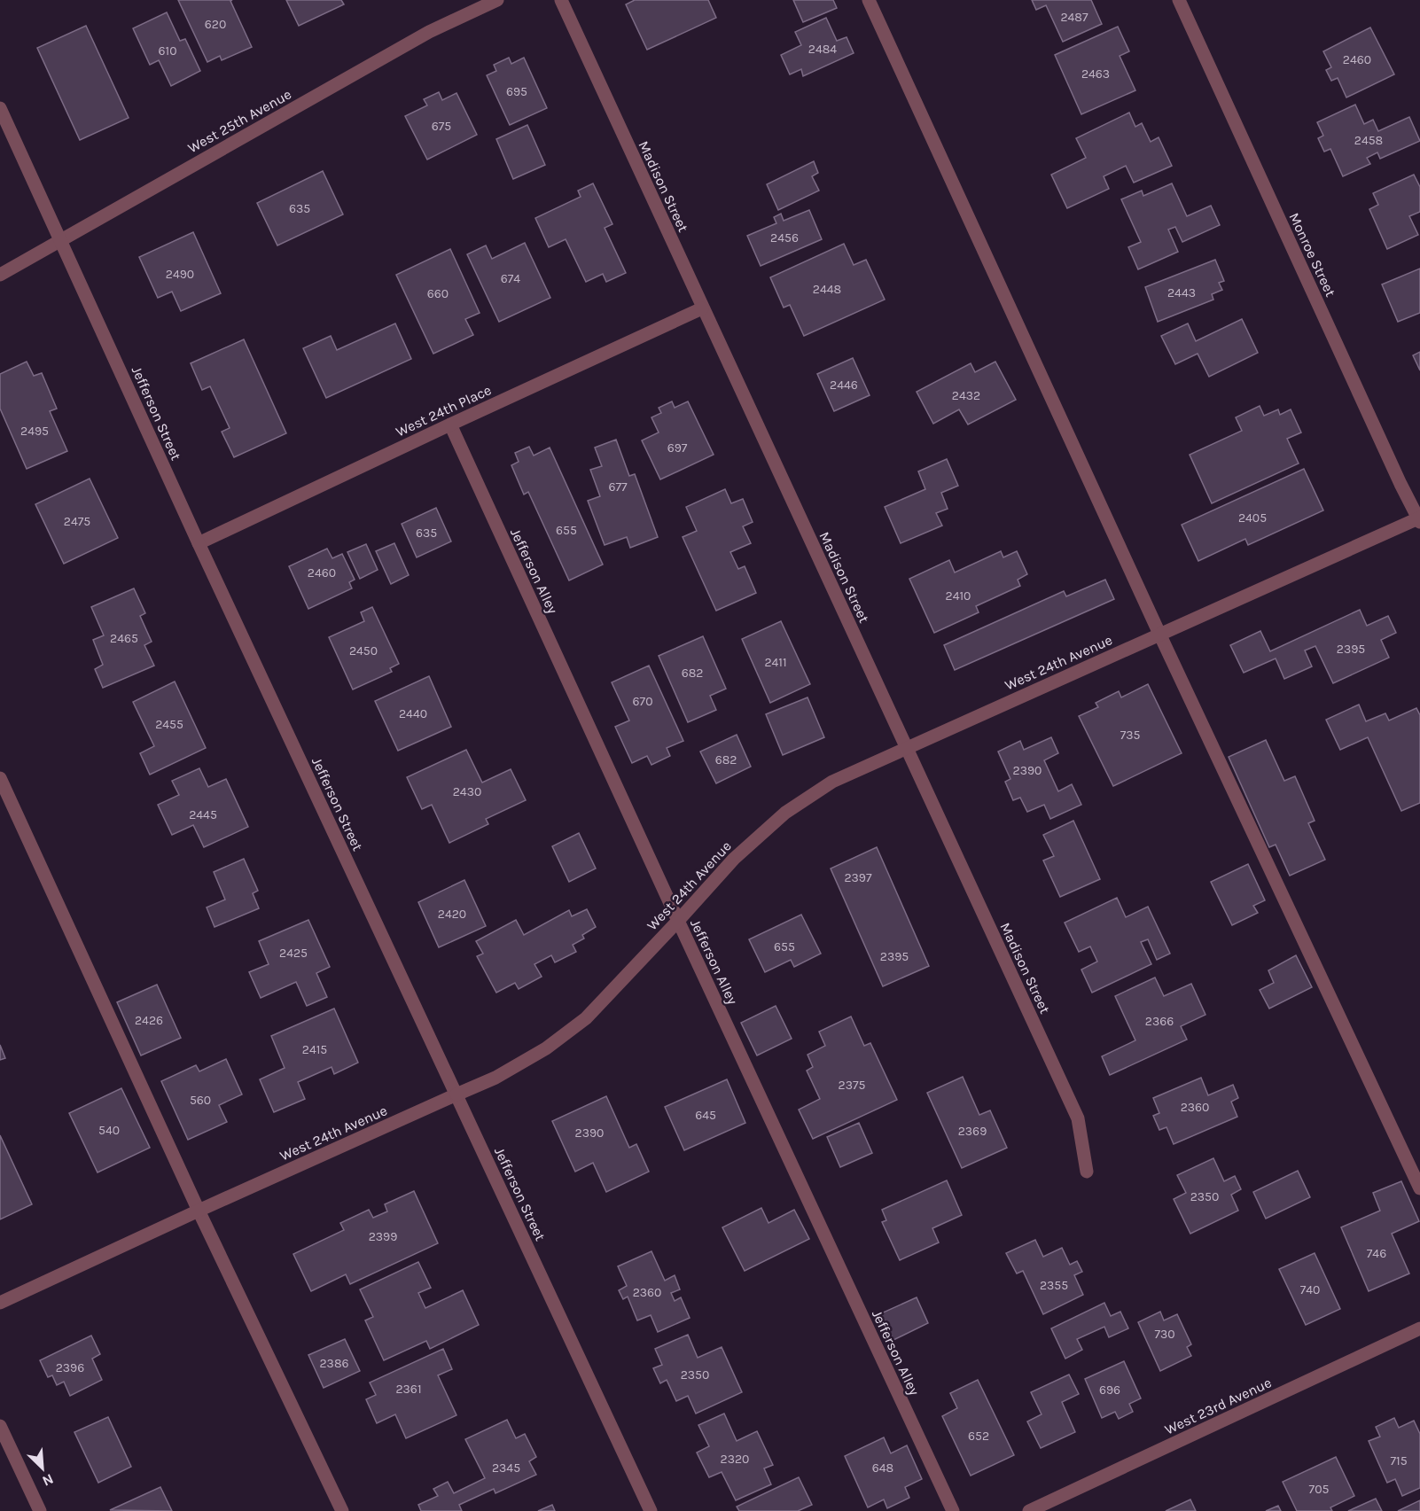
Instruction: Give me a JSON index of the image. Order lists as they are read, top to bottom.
{
  "streets": {
    "street": [
      "West 25th Avenue",
      "Madison Street",
      "Monroe Street",
      "West 24th Place",
      "Jefferson Street",
      "Jefferson Alley",
      "West 24th Avenue",
      "West 23rd Avenue"
    ]
  },
  "crossings": [
    ["West 25th Avenue", "Jefferson Street"],
    ["Madison Street", "West 24th Place"],
    ["Madison Street", "West 24th Avenue"],
    ["Monroe Street", "West 24th Avenue"],
    ["West 24th Place", "Jefferson Street"],
    ["West 24th Place", "Jefferson Alley"],
    ["Jefferson Street", "West 24th Avenue"],
    ["Jefferson Alley", "West 24th Avenue"]
  ],
  "house_numbers": [
    "2487",
    "620",
    "2484",
    "610",
    "2460",
    "2463",
    "695",
    "675",
    "2458",
    "635",
    "2456",
    "2490",
    "674",
    "2448",
    "2443",
    "660",
    "2446",
    "2432",
    "2495",
    "697",
    "677",
    "2405",
    "2475",
    "655",
    "635",
    "2460",
    "2410",
    "2465",
    "2395",
    "2450",
    "2411",
    "682",
    "670",
    "2440",
    "2455",
    "735",
    "682",
    "2390",
    "2430",
    "2445",
    "2397",
    "2420",
    "655",
    "2425",
    "2395",
    "2426",
    "2366",
    "2415",
    "2375",
    "560",
    "2360",
    "645",
    "540",
    "2369",
    "2390",
    "2350",
    "2399",
    "746",
    "2355",
    "740",
    "2360",
    "730",
    "2386",
    "2396",
    "2350",
    "2361",
    "696",
    "652",
    "2320",
    "715",
    "2345",
    "648",
    "705"
  ],
  "north": "bottom right"
}
